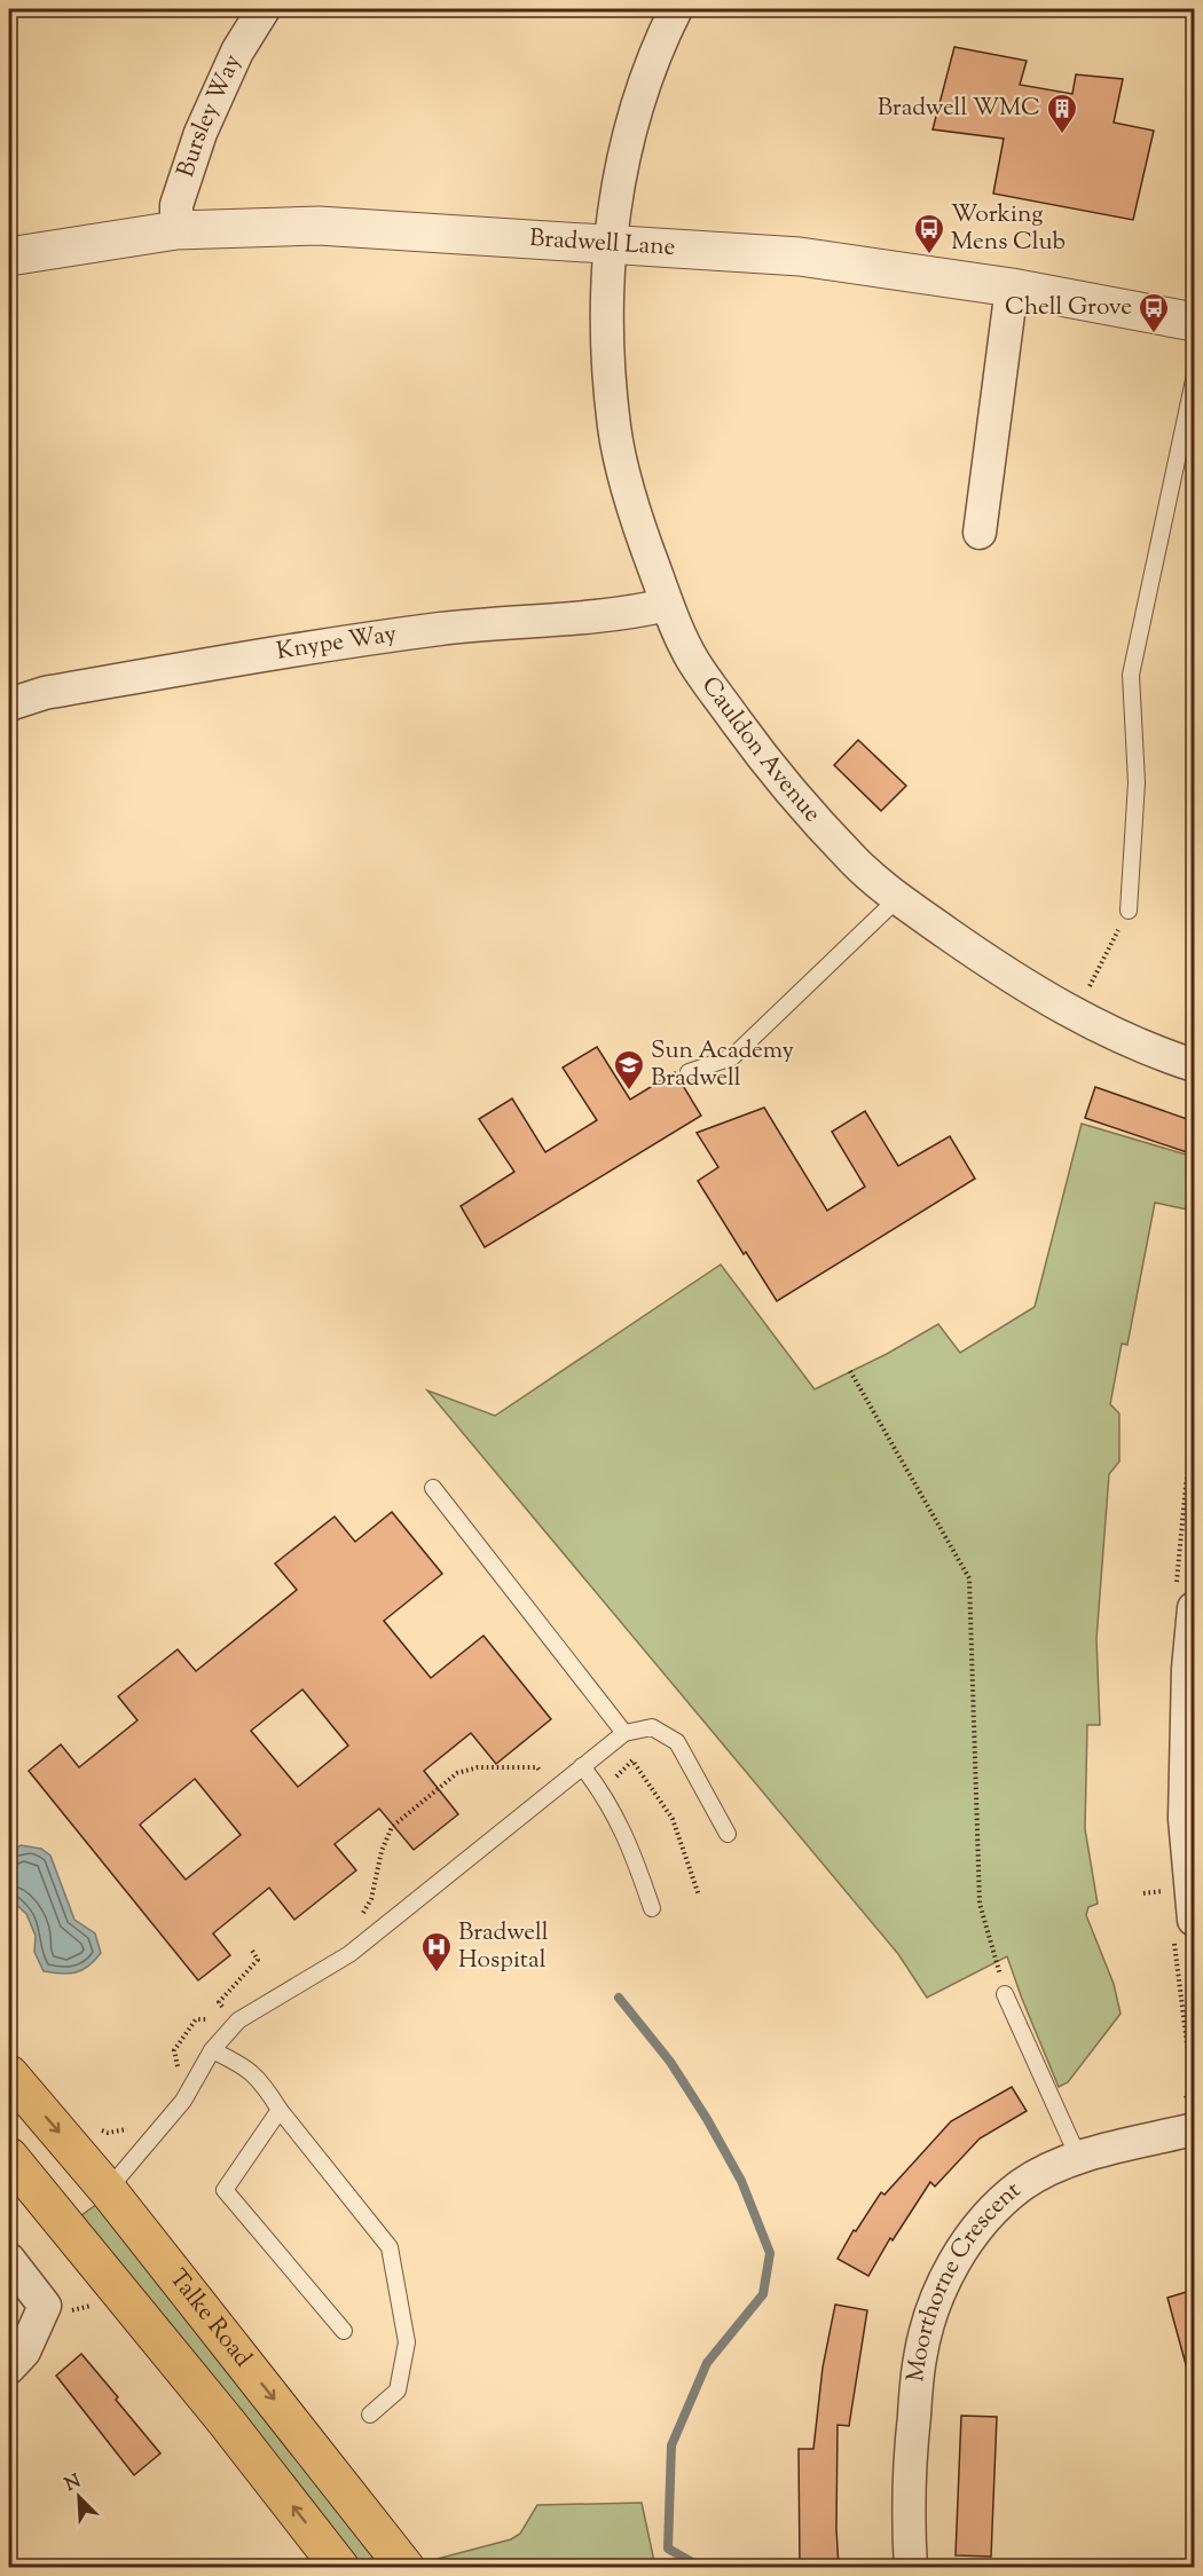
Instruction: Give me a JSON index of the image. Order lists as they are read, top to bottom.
{
  "streets": {
    "highway": ["Talke Road"],
    "street": [
      "Bursley Way",
      "Bradwell Lane",
      "Knype Way",
      "Cauldon Avenue",
      "Moorthorne Crescent"
    ]
  },
  "crossings": [
    ["Bursley Way", "Bradwell Lane"],
    ["Bradwell Lane", "Cauldon Avenue"],
    ["Knype Way", "Cauldon Avenue"]
  ],
  "places": {
    "building": ["Bradwell WMC"],
    "bus stop": ["Working Mens Club", "Chell Grove"],
    "school or university": ["Sun Academy Bradwell"],
    "hospital": ["Bradwell Hospital"]
  },
  "north": "top left"
}
